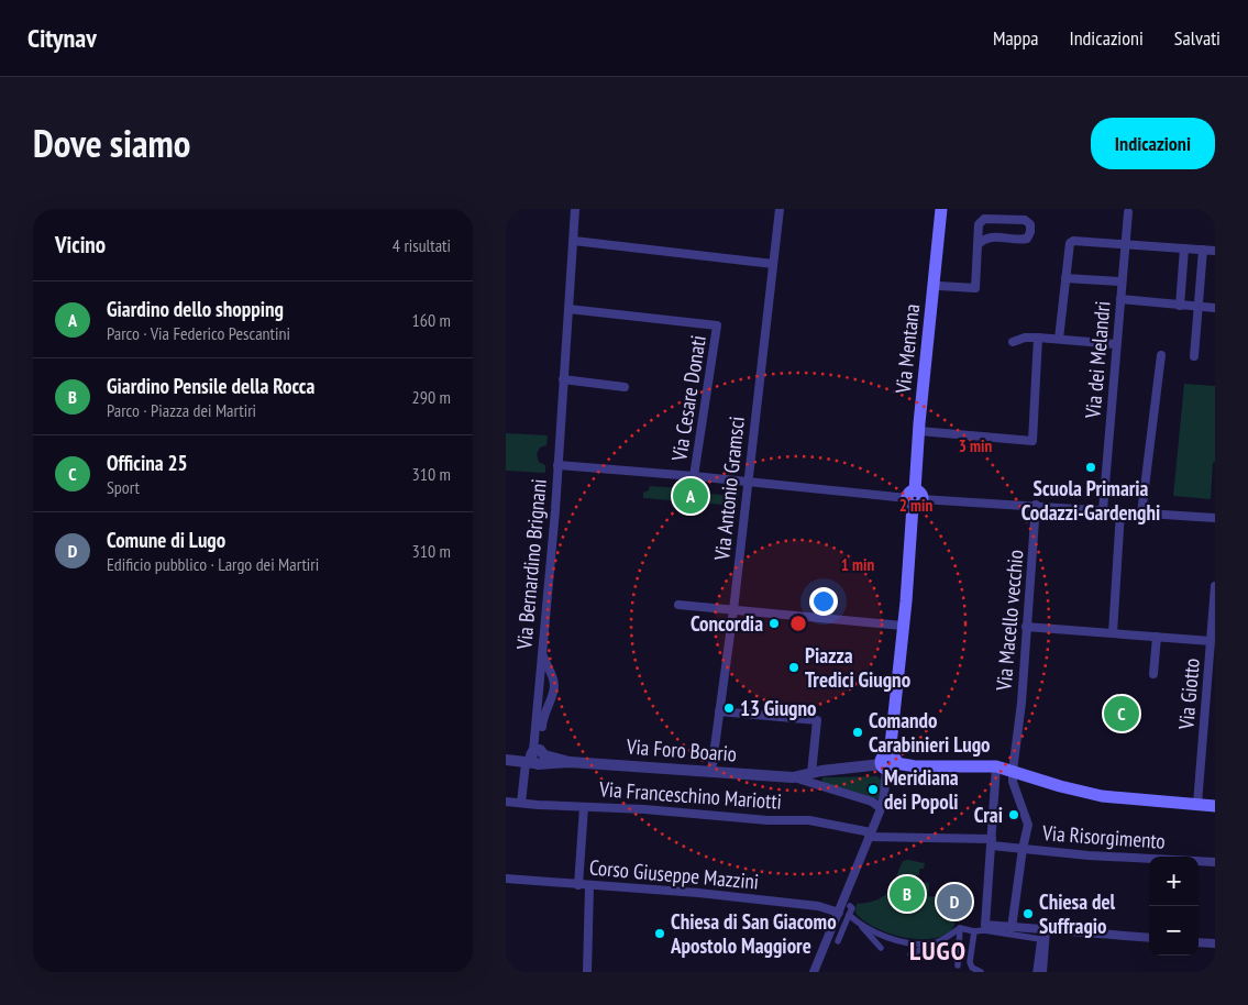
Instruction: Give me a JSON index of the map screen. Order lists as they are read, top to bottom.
{
  "streets": {
    "main road": ["Via Mentana"],
    "street": [
      "Via dei Melandri",
      "Via Cesare Donati",
      "Via Antonio Gramsci",
      "Via Bernardino Brignani",
      "Via Macello vecchio",
      "Via Giotto",
      "Via Foro Boario",
      "Via Franceschino Mariotti",
      "Via Risorgimento",
      "Corso Giuseppe Mazzini"
    ]
  },
  "crossings": [
    ["Via Mentana", "Via Foro Boario"],
    ["Via Cesare Donati", "Via Bernardino Brignani"],
    ["Via Antonio Gramsci", "Via Foro Boario"],
    ["Via Bernardino Brignani", "Via Foro Boario"],
    ["Via Bernardino Brignani", "Via Franceschino Mariotti"],
    ["Via Macello vecchio", "Via Risorgimento"],
    ["Via Franceschino Mariotti", "Via Risorgimento"]
  ],
  "districts": ["LUGO"],
  "places": [
    "Scuola Primaria Codazzi-Gardenghi",
    "Concordia",
    "Piazza Tredici Giugno",
    "13 Giugno",
    "Comando Carabinieri Lugo",
    "Meridiana dei Popoli",
    "Crai",
    "Chiesa del Suffragio",
    "Chiesa di San Giacomo Apostolo Maggiore"
  ],
  "page": {
    "header": "Citynav",
    "nav": ["Mappa", "Indicazioni", "Salvati"],
    "title": "Dove siamo",
    "buttons": "Indicazioni",
    "heading": ["Vicino", "4 risultati"],
    "list": [
      {
        "mark": "A",
        "name": "Giardino dello shopping",
        "note": "Parco · Via Federico Pescantini",
        "value": "160 m"
      },
      {
        "mark": "B",
        "name": "Giardino Pensile della Rocca",
        "note": "Parco · Piazza dei Martiri",
        "value": "290 m"
      },
      {
        "mark": "C",
        "name": "Officina 25",
        "note": "Sport",
        "value": "310 m"
      },
      {
        "mark": "D",
        "name": "Comune di Lugo",
        "note": "Edificio pubblico · Largo dei Martiri",
        "value": "310 m"
      }
    ],
    "pins": [
      "A",
      "C",
      "B",
      "D"
    ],
    "map_buttons": ["+", "−"]
  },
  "rings": ["3 min", "2 min", "1 min"]
}
